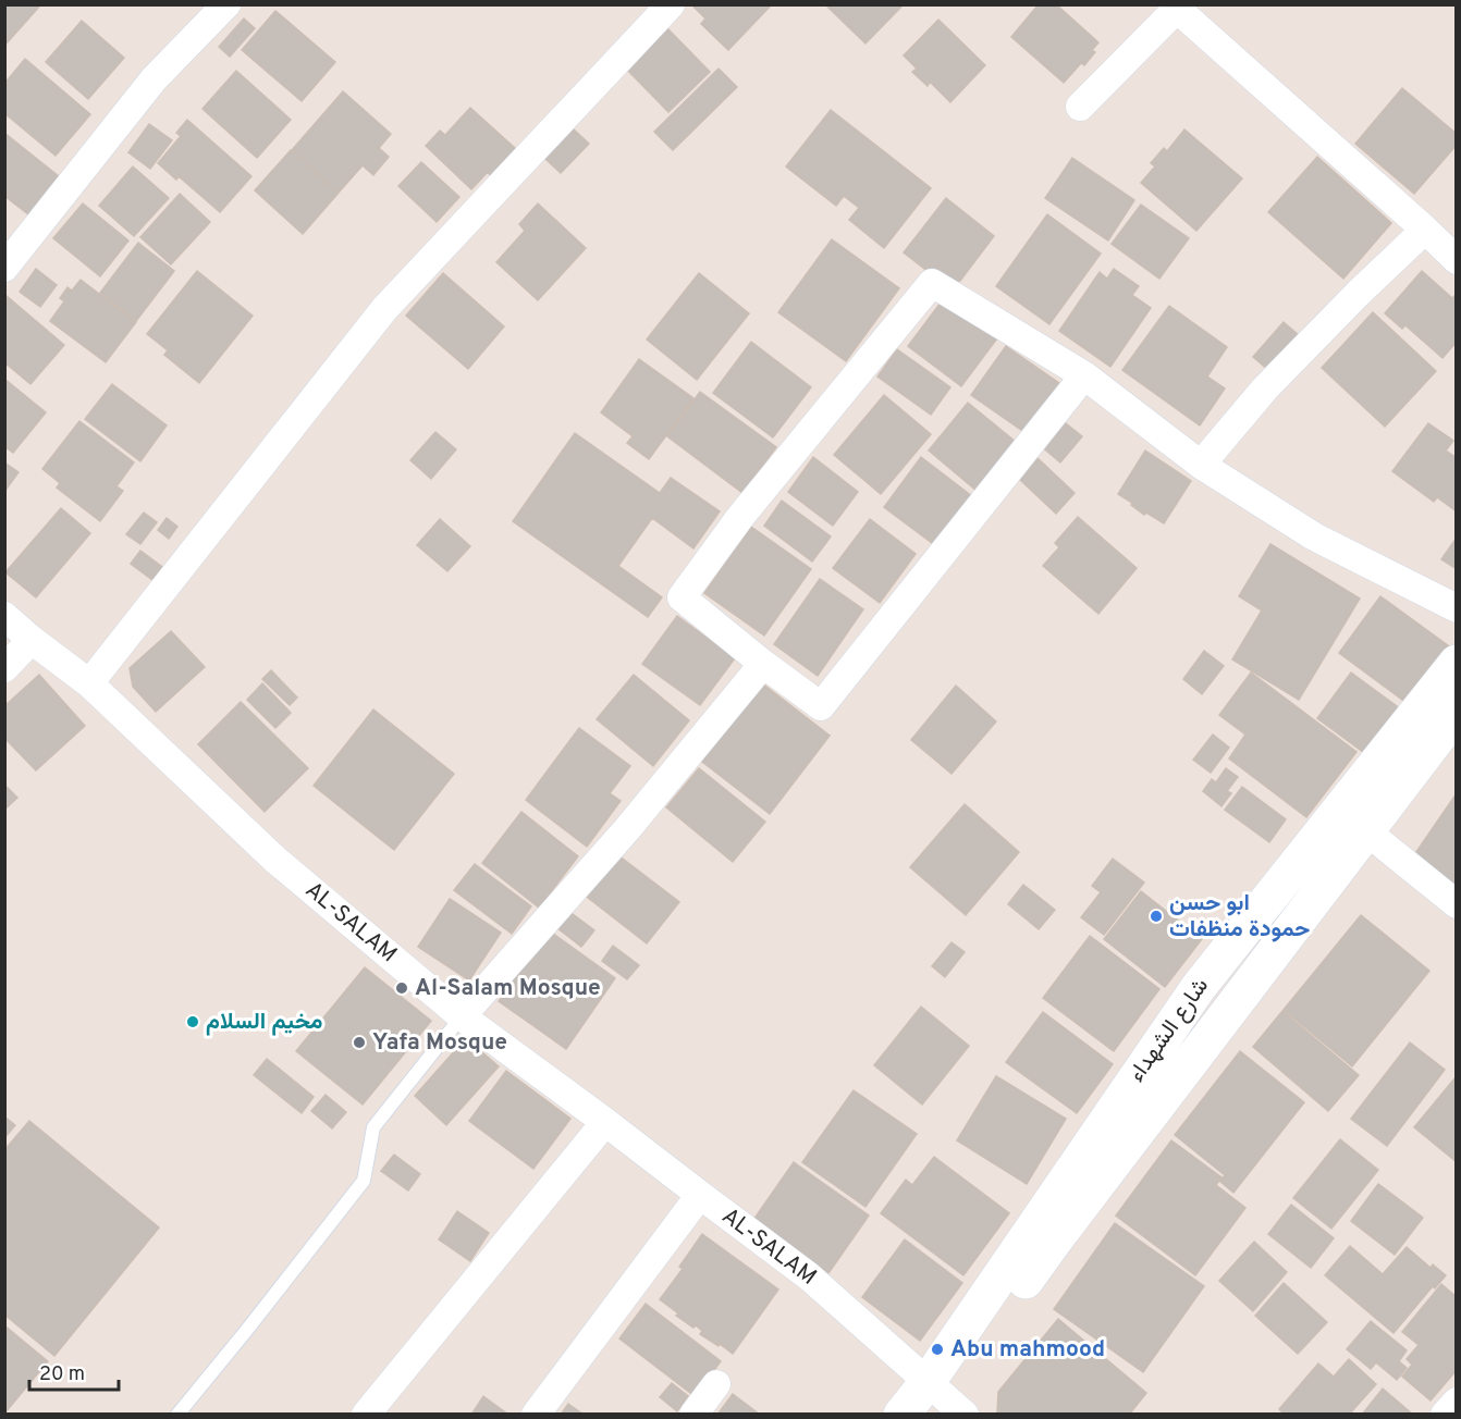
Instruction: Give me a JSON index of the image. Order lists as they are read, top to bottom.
{
  "streets": {
    "main road": ["شارع الشهداء"],
    "street": ["AL-SALAM"]
  },
  "crossings": [
    ["AL-SALAM", "شارع الشهداء"]
  ],
  "places": [
    "ابو حسن حمودة منظفات",
    "Al-Salam Mosque",
    "مخيم السلام",
    "Yafa Mosque",
    "Abu mahmood"
  ],
  "scale_bar": "20 m"
}
